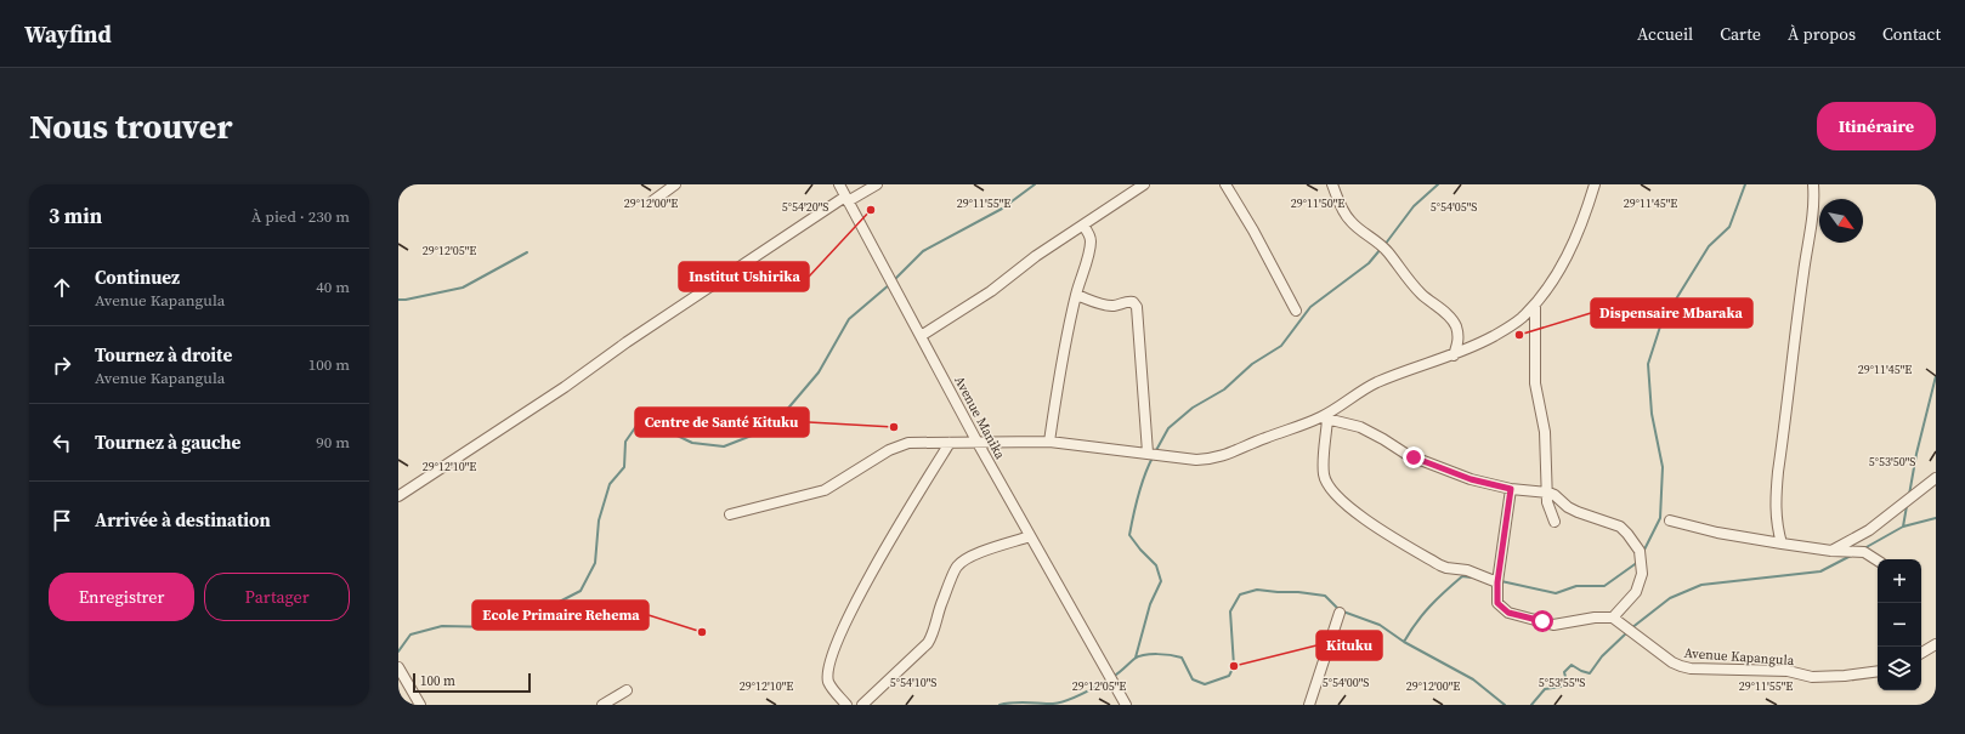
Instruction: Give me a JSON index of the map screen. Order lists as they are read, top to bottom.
{
  "streets": {
    "street": ["Avenue Manika", "Avenue Kapangula"]
  },
  "places": [
    "Institut Ushirika",
    "Dispensaire Mbaraka",
    "Centre de Santé Kituku",
    "Ecole Primaire Rehema",
    "Kituku"
  ],
  "scale_bar": "100 m",
  "north": "bottom right",
  "page": {
    "header": "Wayfind",
    "nav": [
      "Accueil",
      "Carte",
      "À propos",
      "Contact"
    ],
    "buttons": [
      "Itinéraire",
      ["Enregistrer", "Partager"]
    ],
    "title": "Nous trouver",
    "heading": ["3 min", "À pied · 230 m"],
    "list": [
      ["Continuez", "Avenue Kapangula", "40 m"],
      ["Tournez à droite", "Avenue Kapangula", "100 m"],
      ["Tournez à gauche", "90 m"],
      "Arrivée à destination"
    ],
    "map_buttons": ["+", "−"],
    "scale": "100 m"
  },
  "coordinates": [
    "29°12'00\"E",
    "29°11'55\"E",
    "29°11'45\"E",
    "29°11'50\"E",
    "5°54'20\"S",
    "5°54'05\"S",
    "29°12'05\"E",
    "5°53'50\"S",
    "29°12'10\"E",
    "5°54'10\"S",
    "5°54'00\"S",
    "5°53'55\"S"
  ]
}
